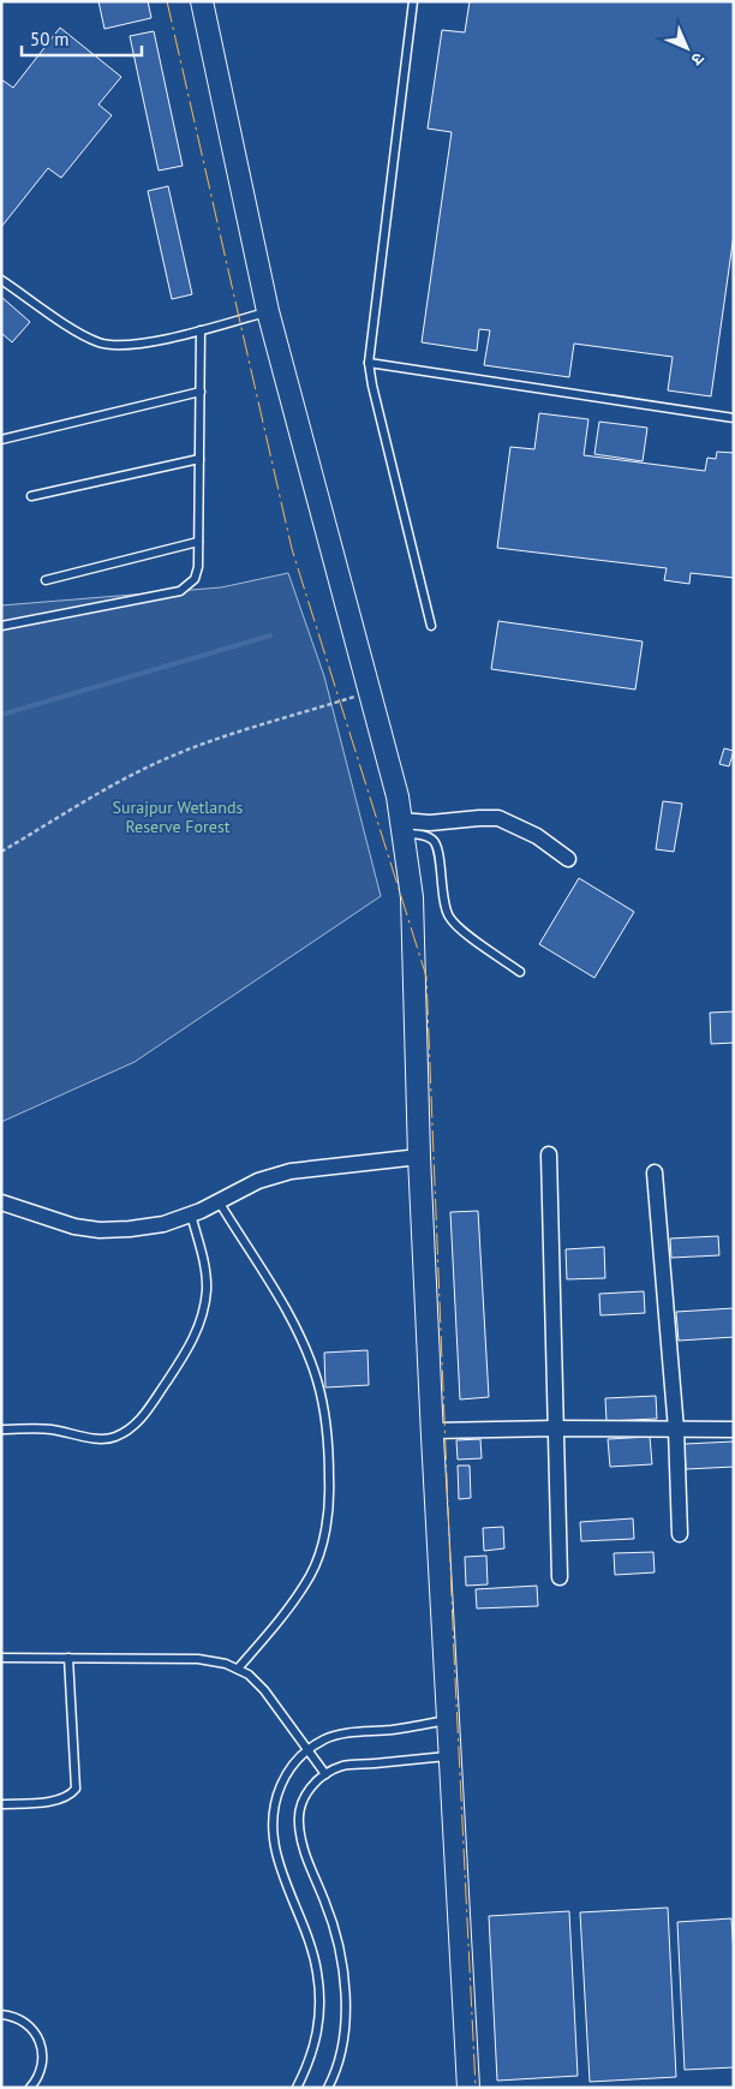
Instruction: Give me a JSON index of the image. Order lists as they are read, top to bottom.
{
  "parks": ["Surajpur Wetlands Reserve Forest"],
  "scale_bar": "50 m",
  "north": "bottom right"
}
